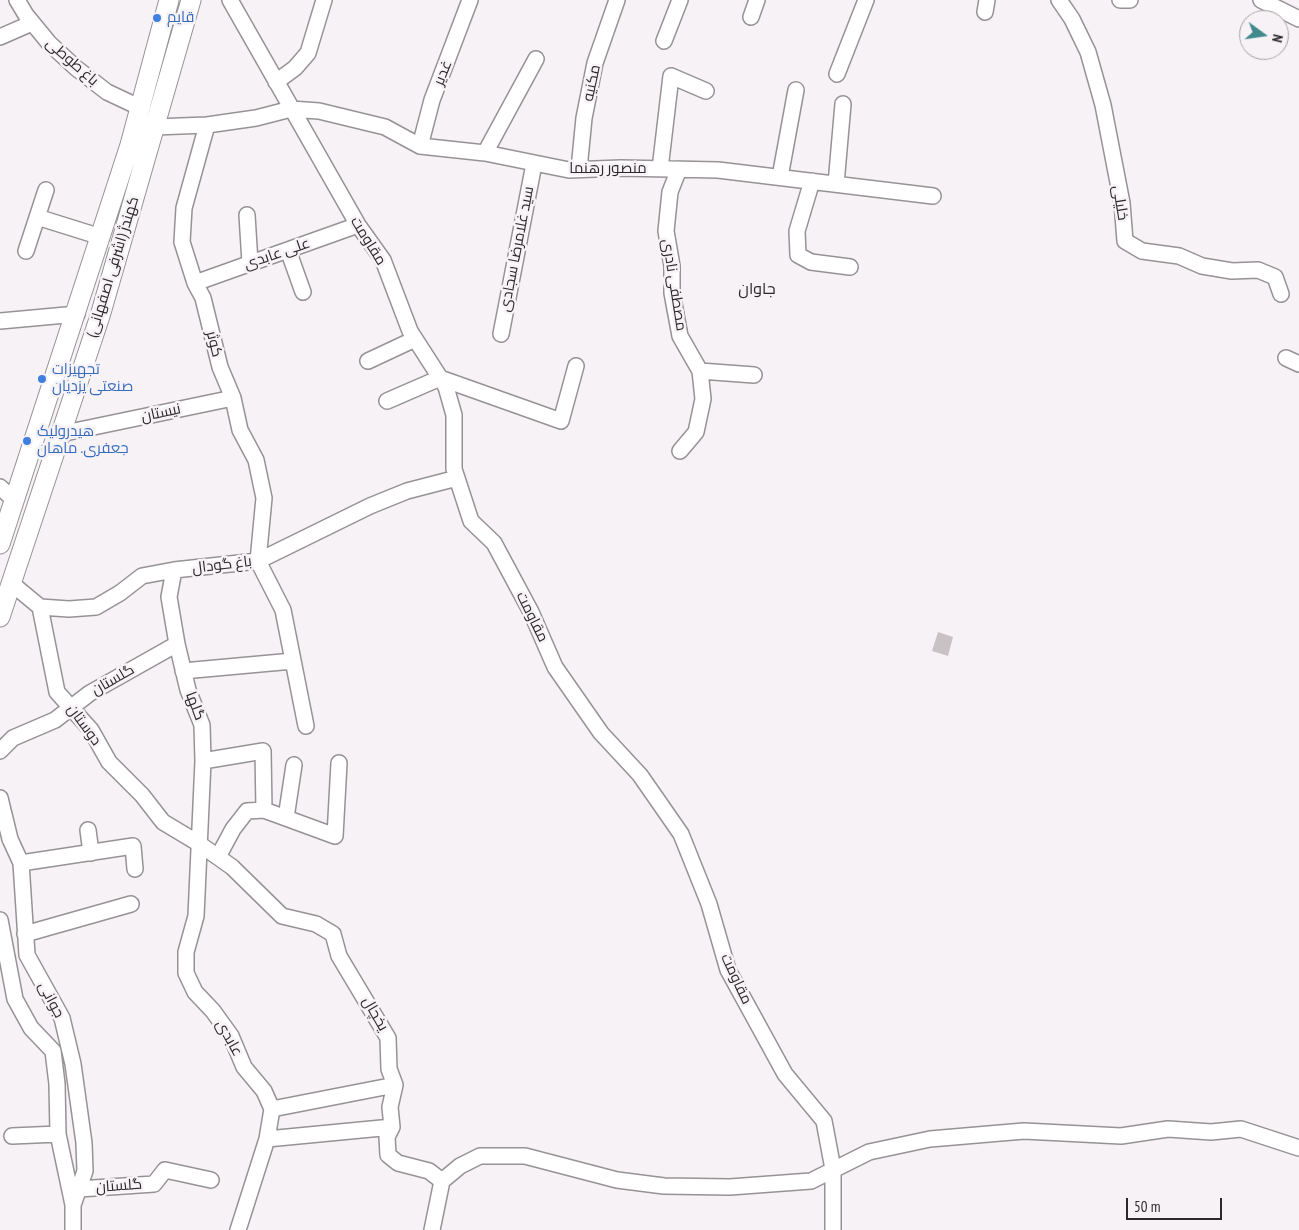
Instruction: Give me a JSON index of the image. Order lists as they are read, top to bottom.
{
  "streets": {
    "main road": ["کهندژ (اشرفی اصفهانی)"],
    "street": [
      "باغ طوطی",
      "غدیر",
      "مکنیه",
      "منصور رهنما",
      "خلیلی",
      "مقاومت",
      "سید غلامرضا سجادی",
      "علی عابدی",
      "مصطفی نادری",
      "کوثر",
      "نیستان",
      "باغ گودال",
      "گلستان",
      "گلها",
      "دوستان",
      "جوانی",
      "یخچال",
      "عابدی"
    ]
  },
  "crossings": [
    ["باغ طوطی", "کهندژ (اشرفی اصفهانی)"],
    ["غدیر", "منصور رهنما"],
    ["مکنیه", "منصور رهنما"],
    ["منصور رهنما", "مقاومت"],
    ["منصور رهنما", "سید غلامرضا سجادی"],
    ["منصور رهنما", "کهندژ (اشرفی اصفهانی)"],
    ["منصور رهنما", "مصطفی نادری"],
    ["منصور رهنما", "کوثر"],
    ["مقاومت", "علی عابدی"],
    ["مقاومت", "باغ گودال"],
    ["علی عابدی", "کوثر"],
    ["کهندژ (اشرفی اصفهانی)", "نیستان"],
    ["کوثر", "نیستان"],
    ["کوثر", "باغ گودال"],
    ["باغ گودال", "گلها"],
    ["باغ گودال", "دوستان"],
    ["گلستان", "گلها"],
    ["گلستان", "دوستان"],
    ["گلستان", "جوانی"],
    ["گلها", "دوستان"],
    ["گلها", "یخچال"],
    ["گلها", "عابدی"],
    ["دوستان", "یخچال"],
    ["دوستان", "عابدی"],
    ["یخچال", "عابدی"]
  ],
  "districts": ["جاوان"],
  "places": ["قایم", "تجهیزات صنعتی یزدیان", "هیدرولیک جعفری. ماهان"],
  "scale_bar": "50 m",
  "north": "right"
}
